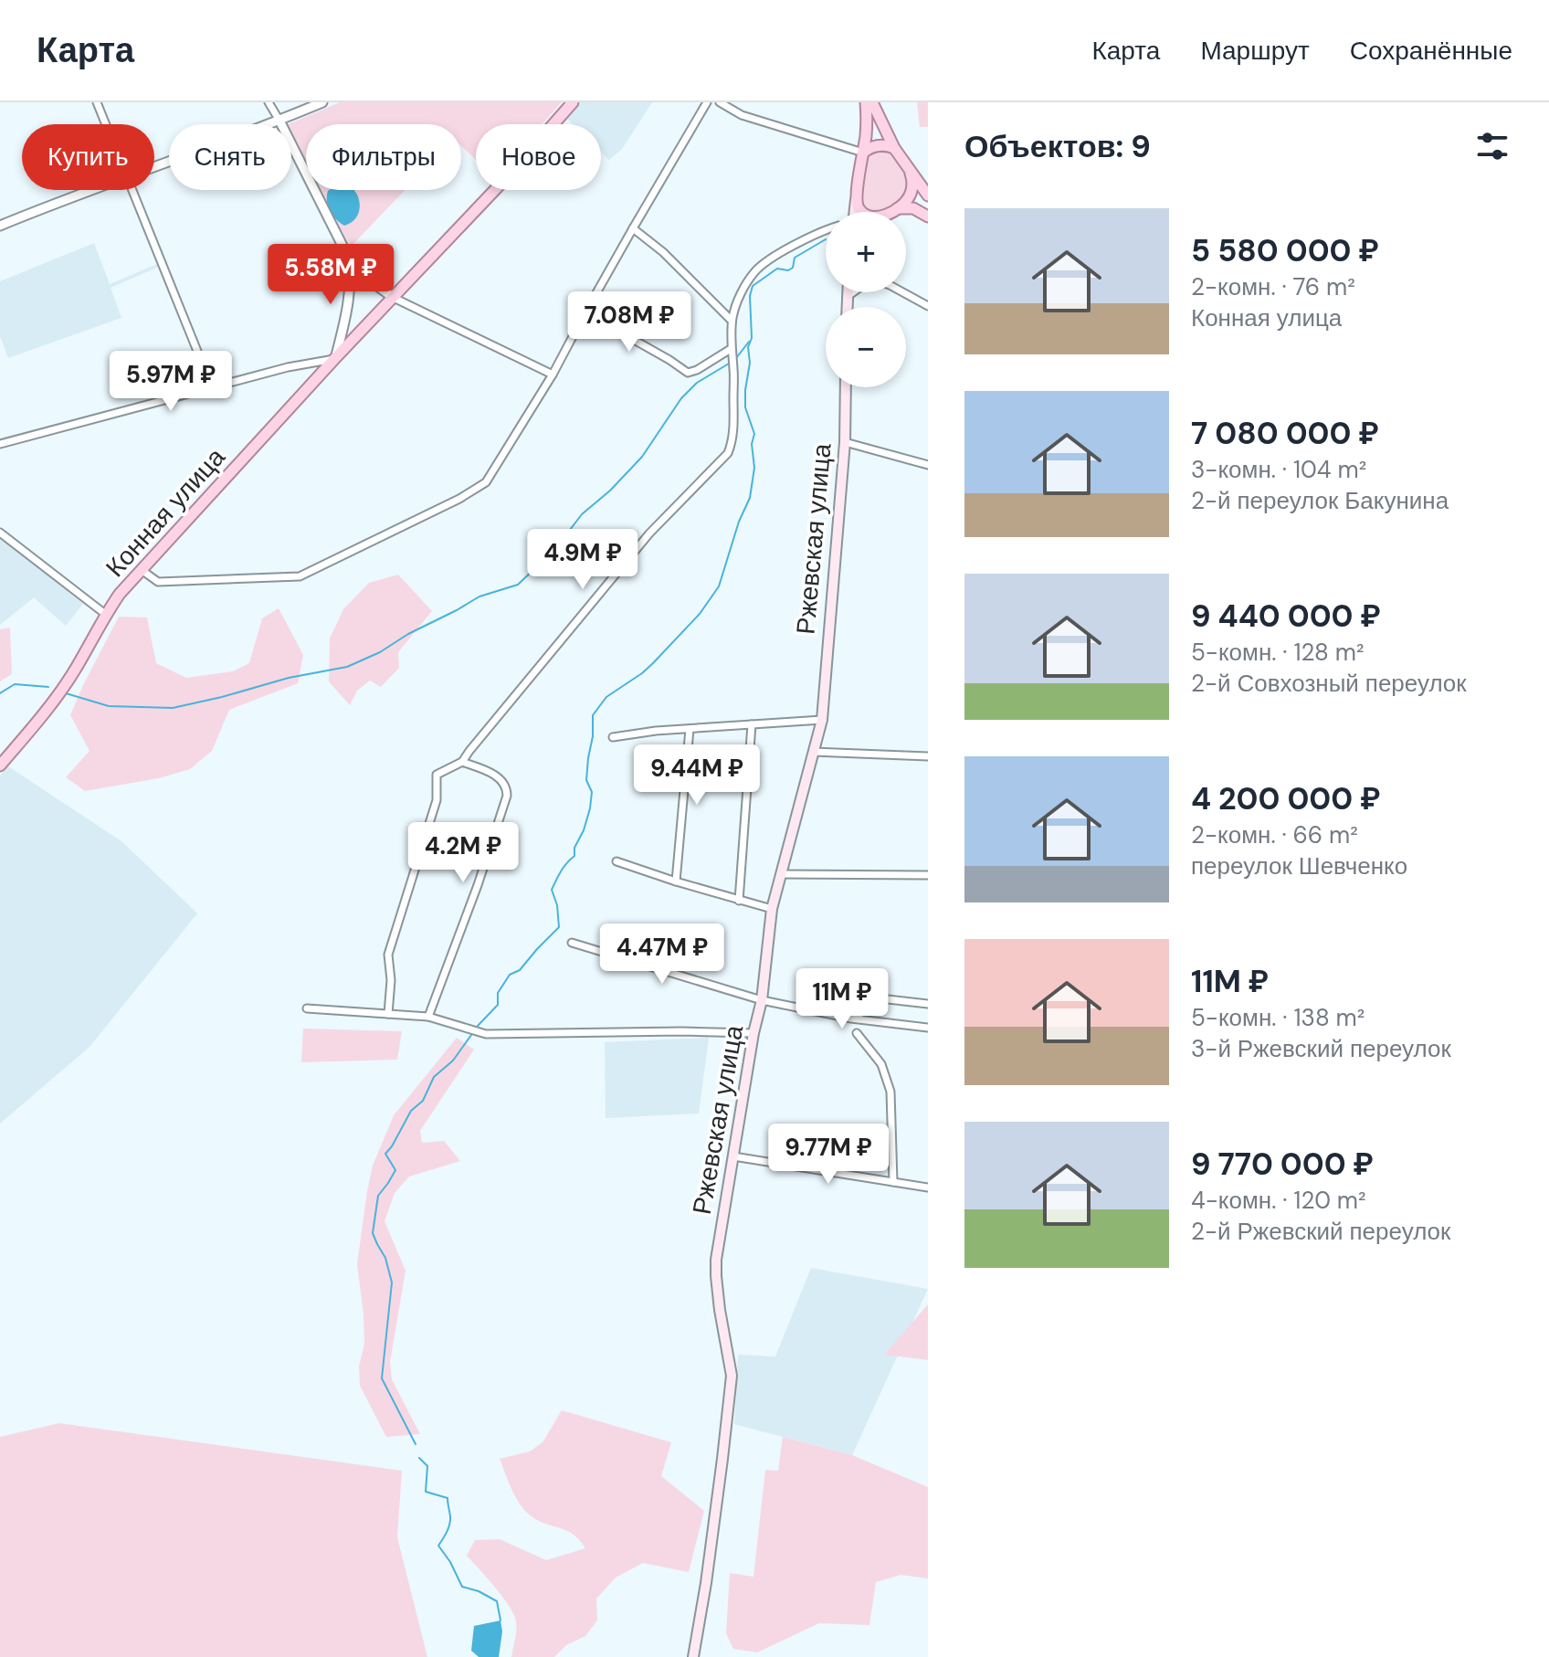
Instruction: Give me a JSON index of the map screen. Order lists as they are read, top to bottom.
{
  "streets": {
    "main road": ["Конная улица", "Ржевская улица"]
  },
  "page": {
    "header": "Карта",
    "nav": ["Карта", "Маршрут", "Сохранённые"],
    "heading": "Объектов: 9",
    "chip": [
      "Купить",
      "Снять",
      "Фильтры",
      "Новое"
    ],
    "list": [
      {
        "name": "5 580 000 ₽",
        "note": "2-комн. · 76 m² · Конная улица"
      },
      {
        "name": "7 080 000 ₽",
        "note": "3-комн. · 104 m² · 2-й переулок Бакунина"
      },
      {
        "name": "9 440 000 ₽",
        "note": "5-комн. · 128 m² · 2-й Совхозный переулок"
      },
      {
        "name": "4 200 000 ₽",
        "note": "2-комн. · 66 m² · переулок Шевченко"
      },
      {
        "name": "11M ₽",
        "note": "5-комн. · 138 m² · 3-й Ржевский переулок"
      },
      {
        "name": "9 770 000 ₽",
        "note": "4-комн. · 120 m² · 2-й Ржевский переулок"
      }
    ],
    "map_buttons": ["+", "−"],
    "price": [
      "5.58M ₽",
      "7.08M ₽",
      "5.97M ₽",
      "4.9M ₽",
      "9.44M ₽",
      "4.2M ₽",
      "4.47M ₽",
      "11M ₽",
      "9.77M ₽"
    ]
  }
}
